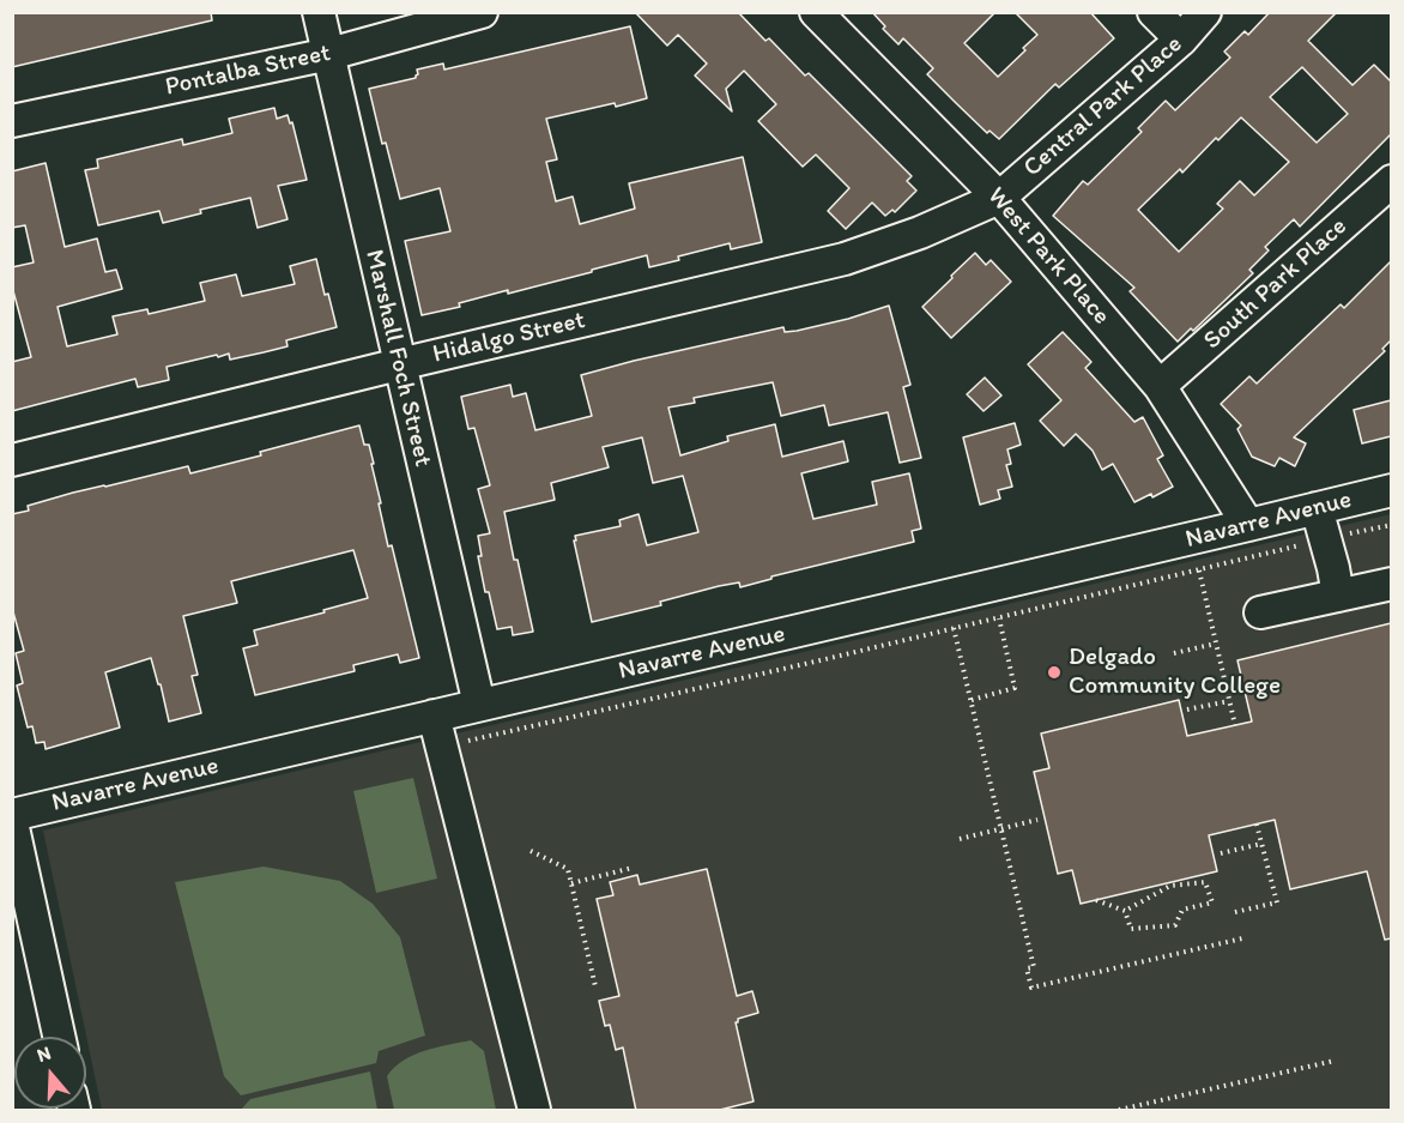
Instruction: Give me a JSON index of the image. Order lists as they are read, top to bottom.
{
  "streets": {
    "street": [
      "Pontalba Street",
      "Central Park Place",
      "West Park Place",
      "South Park Place",
      "Hidalgo Street",
      "Marshall Foch Street",
      "Navarre Avenue"
    ]
  },
  "crossings": [
    ["Pontalba Street", "Marshall Foch Street"],
    ["Central Park Place", "West Park Place"],
    ["Central Park Place", "Hidalgo Street"],
    ["West Park Place", "South Park Place"],
    ["West Park Place", "Hidalgo Street"],
    ["West Park Place", "Navarre Avenue"],
    ["Hidalgo Street", "Marshall Foch Street"],
    ["Marshall Foch Street", "Navarre Avenue"]
  ],
  "places": ["Delgado Community College"],
  "north": "top"
}
